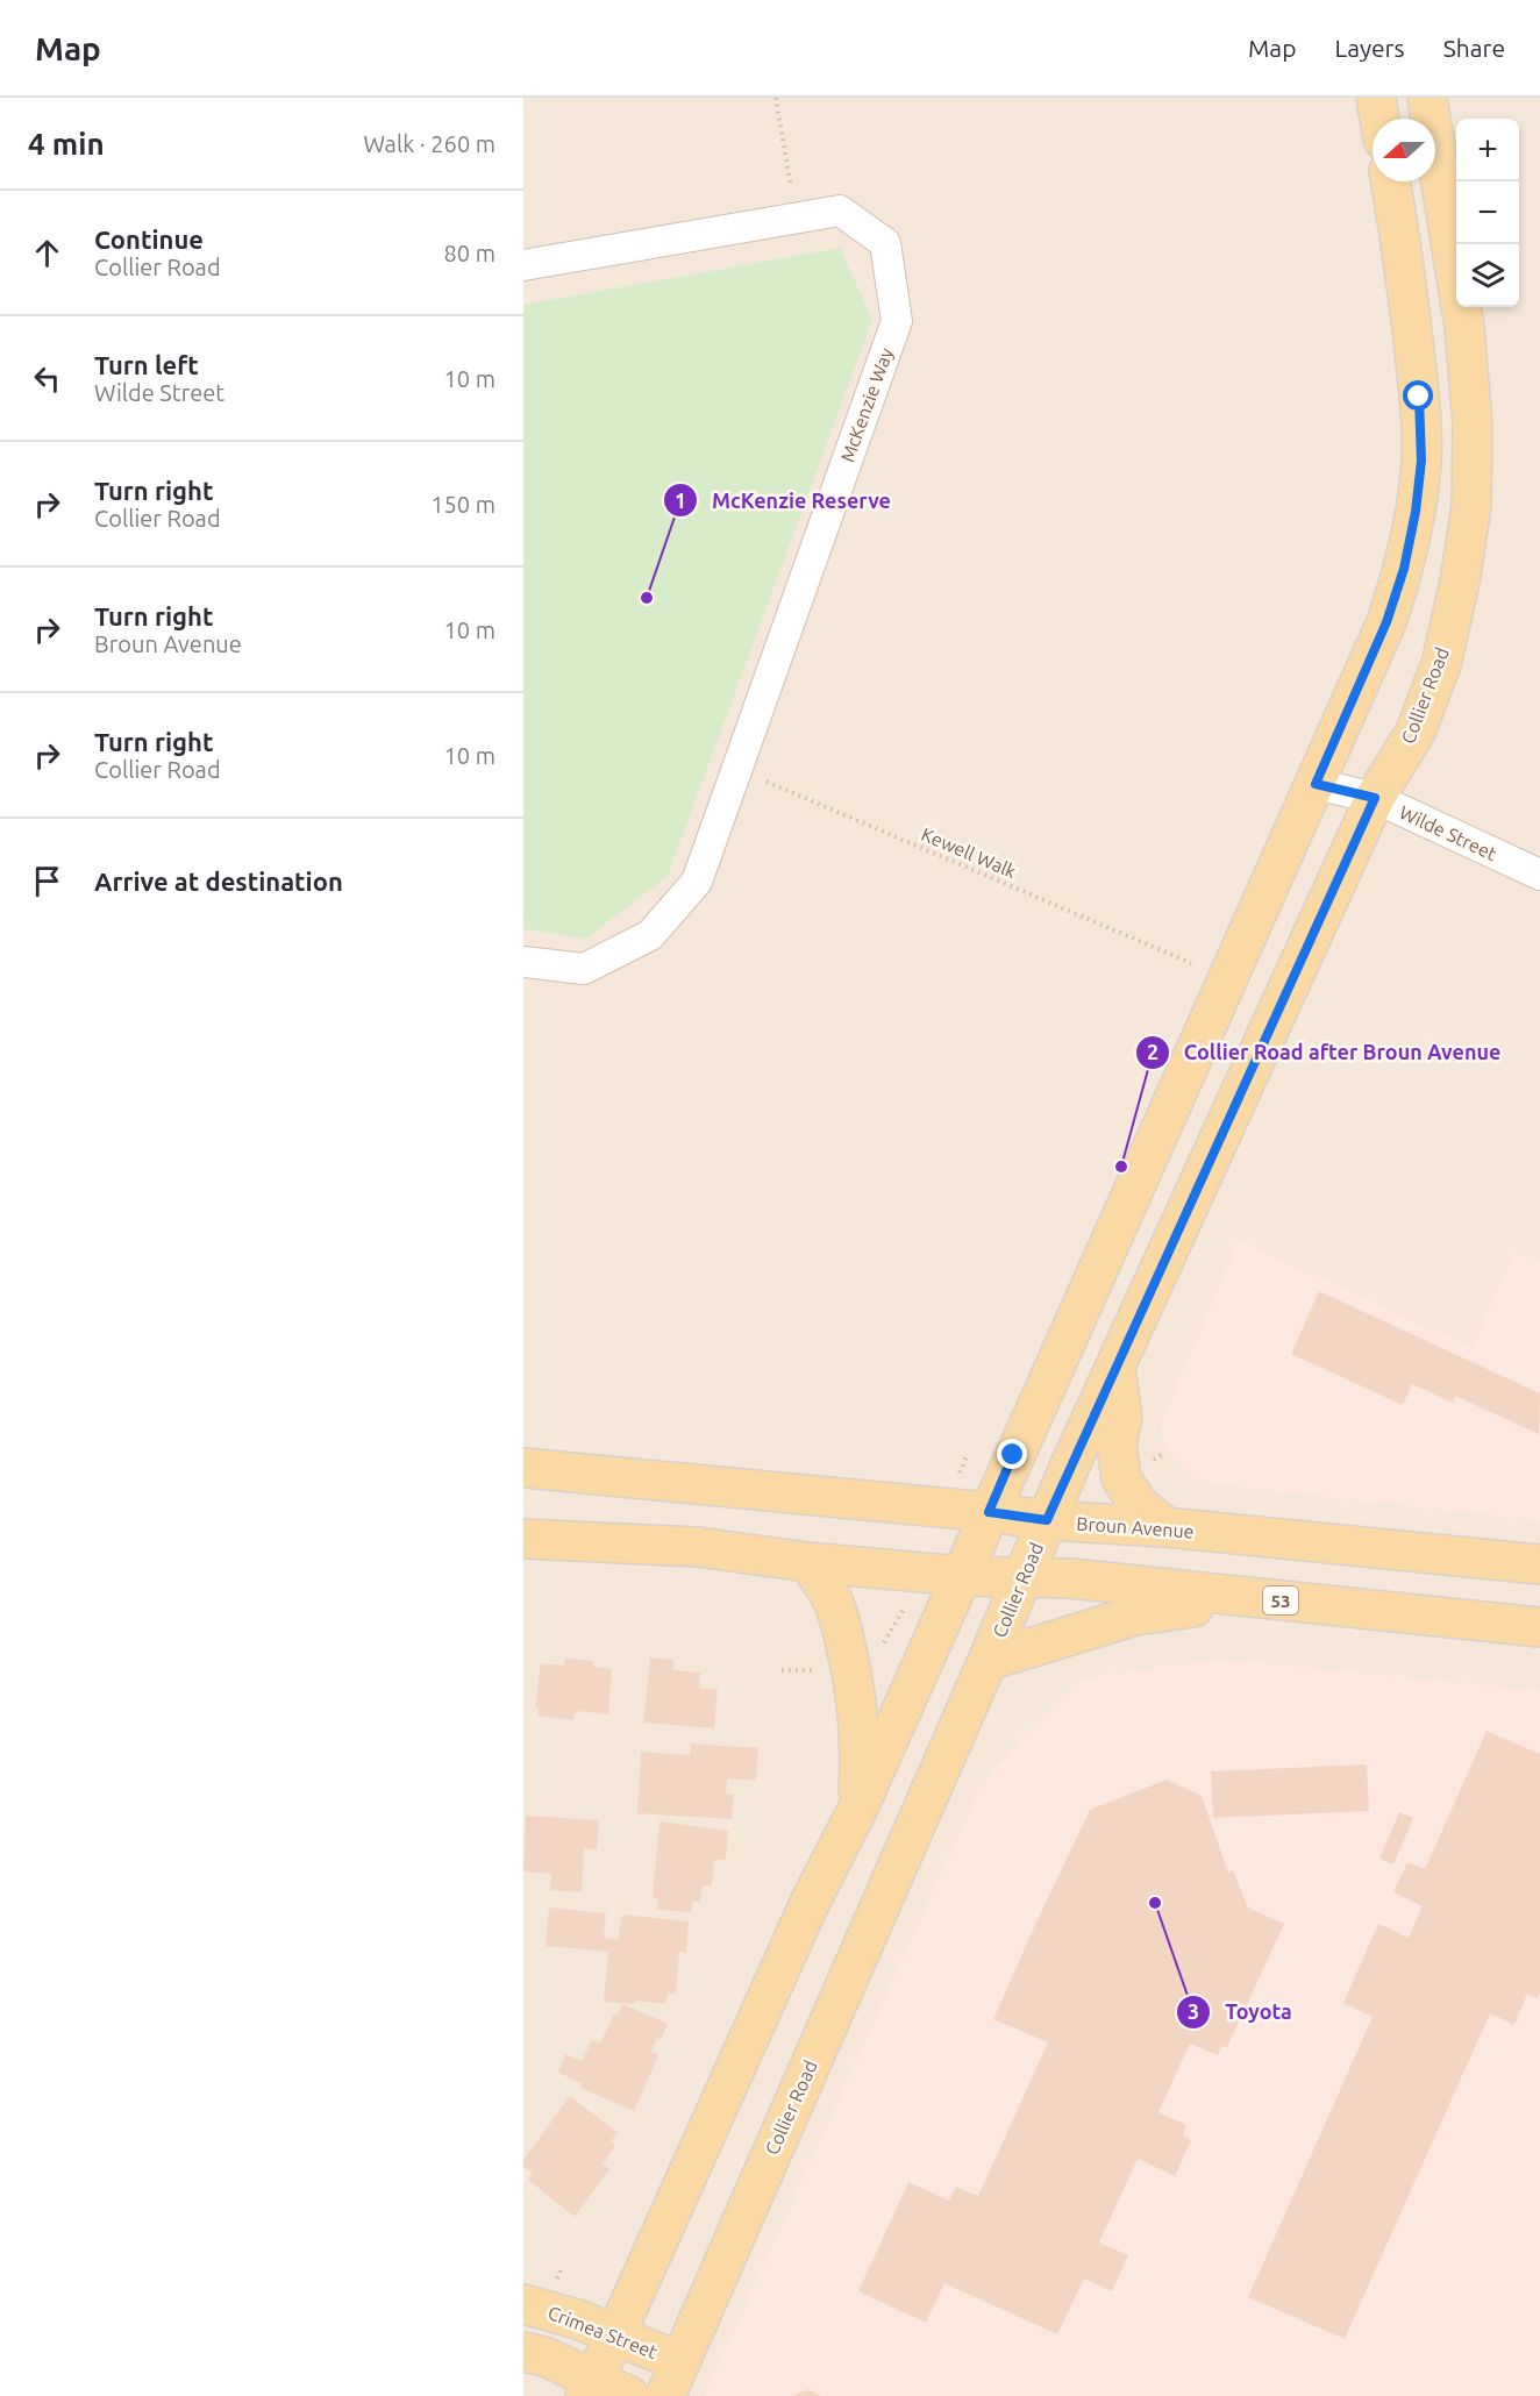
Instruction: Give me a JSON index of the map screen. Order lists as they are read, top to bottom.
{
  "streets": {
    "main road": [
      "Collier Road",
      "Broun Avenue",
      "53",
      "Crimea Street"
    ],
    "street": ["McKenzie Way", "Wilde Street"],
    "path": ["Kewell Walk"]
  },
  "crossings": [
    ["McKenzie Way", "Kewell Walk"],
    ["Collier Road", "Wilde Street"],
    ["Collier Road", "Broun Avenue"],
    ["Collier Road", "53"],
    ["Collier Road", "Crimea Street"]
  ],
  "places": ["McKenzie Reserve", "Collier Road after Broun Avenue", "Toyota"],
  "north": "left",
  "page": {
    "header": "Map",
    "nav": ["Map", "Layers", "Share"],
    "heading": ["4 min", "Walk · 260 m"],
    "map_buttons": ["+", "−"],
    "list": [
      ["Continue", "Collier Road", "80 m"],
      ["Turn left", "Wilde Street", "10 m"],
      ["Turn right", "Collier Road", "150 m"],
      ["Turn right", "Broun Avenue", "10 m"],
      ["Turn right", "Collier Road", "10 m"],
      "Arrive at destination"
    ]
  }
}
